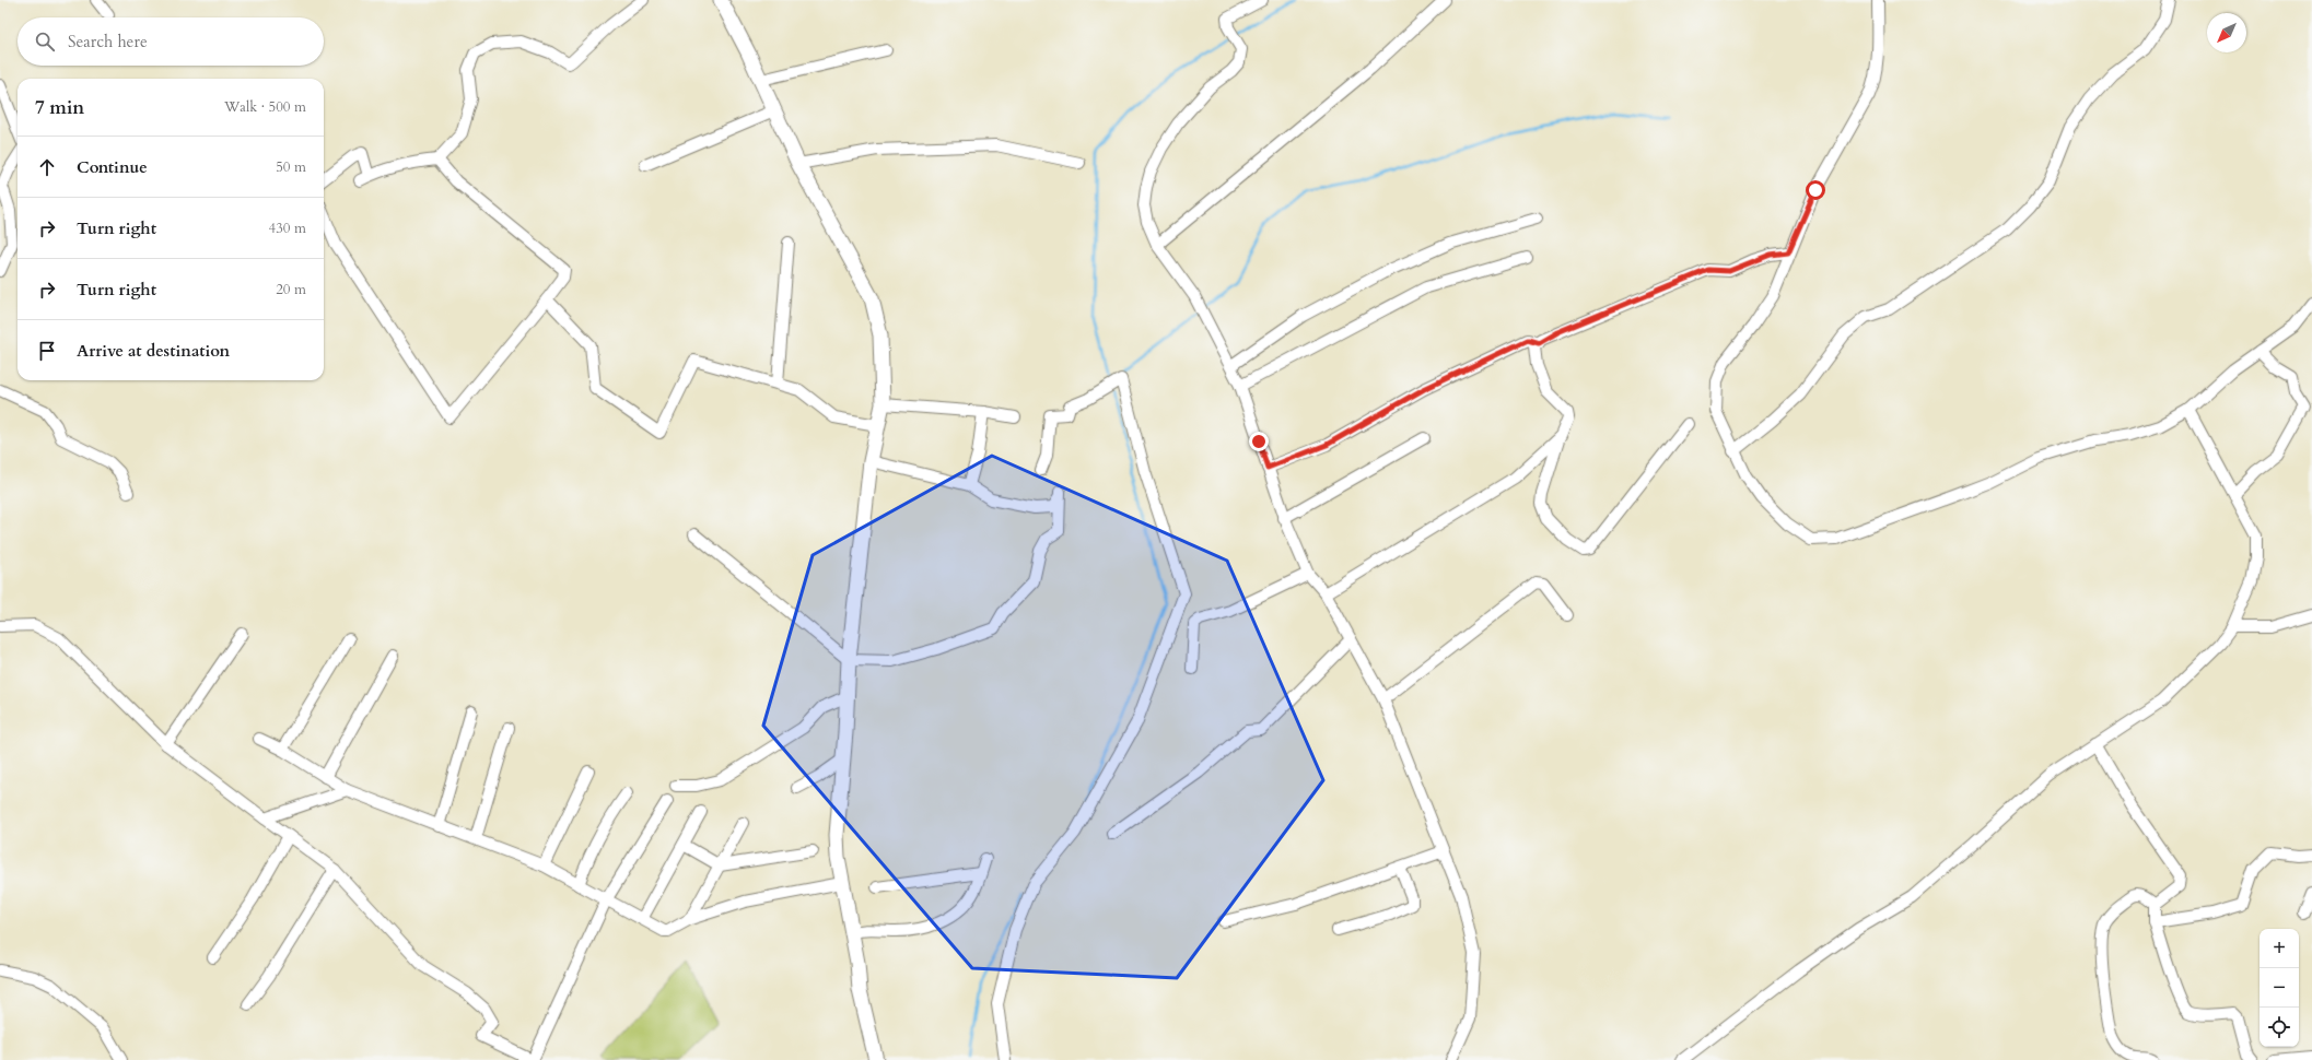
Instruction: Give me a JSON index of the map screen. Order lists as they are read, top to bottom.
{
  "north": "bottom left",
  "page": {
    "search": "Search here",
    "heading": ["7 min", "Walk · 500 m"],
    "list": [
      ["Continue", "50 m"],
      ["Turn right", "430 m"],
      ["Turn right", "20 m"],
      "Arrive at destination"
    ],
    "map_buttons": ["+", "−"]
  }
}
